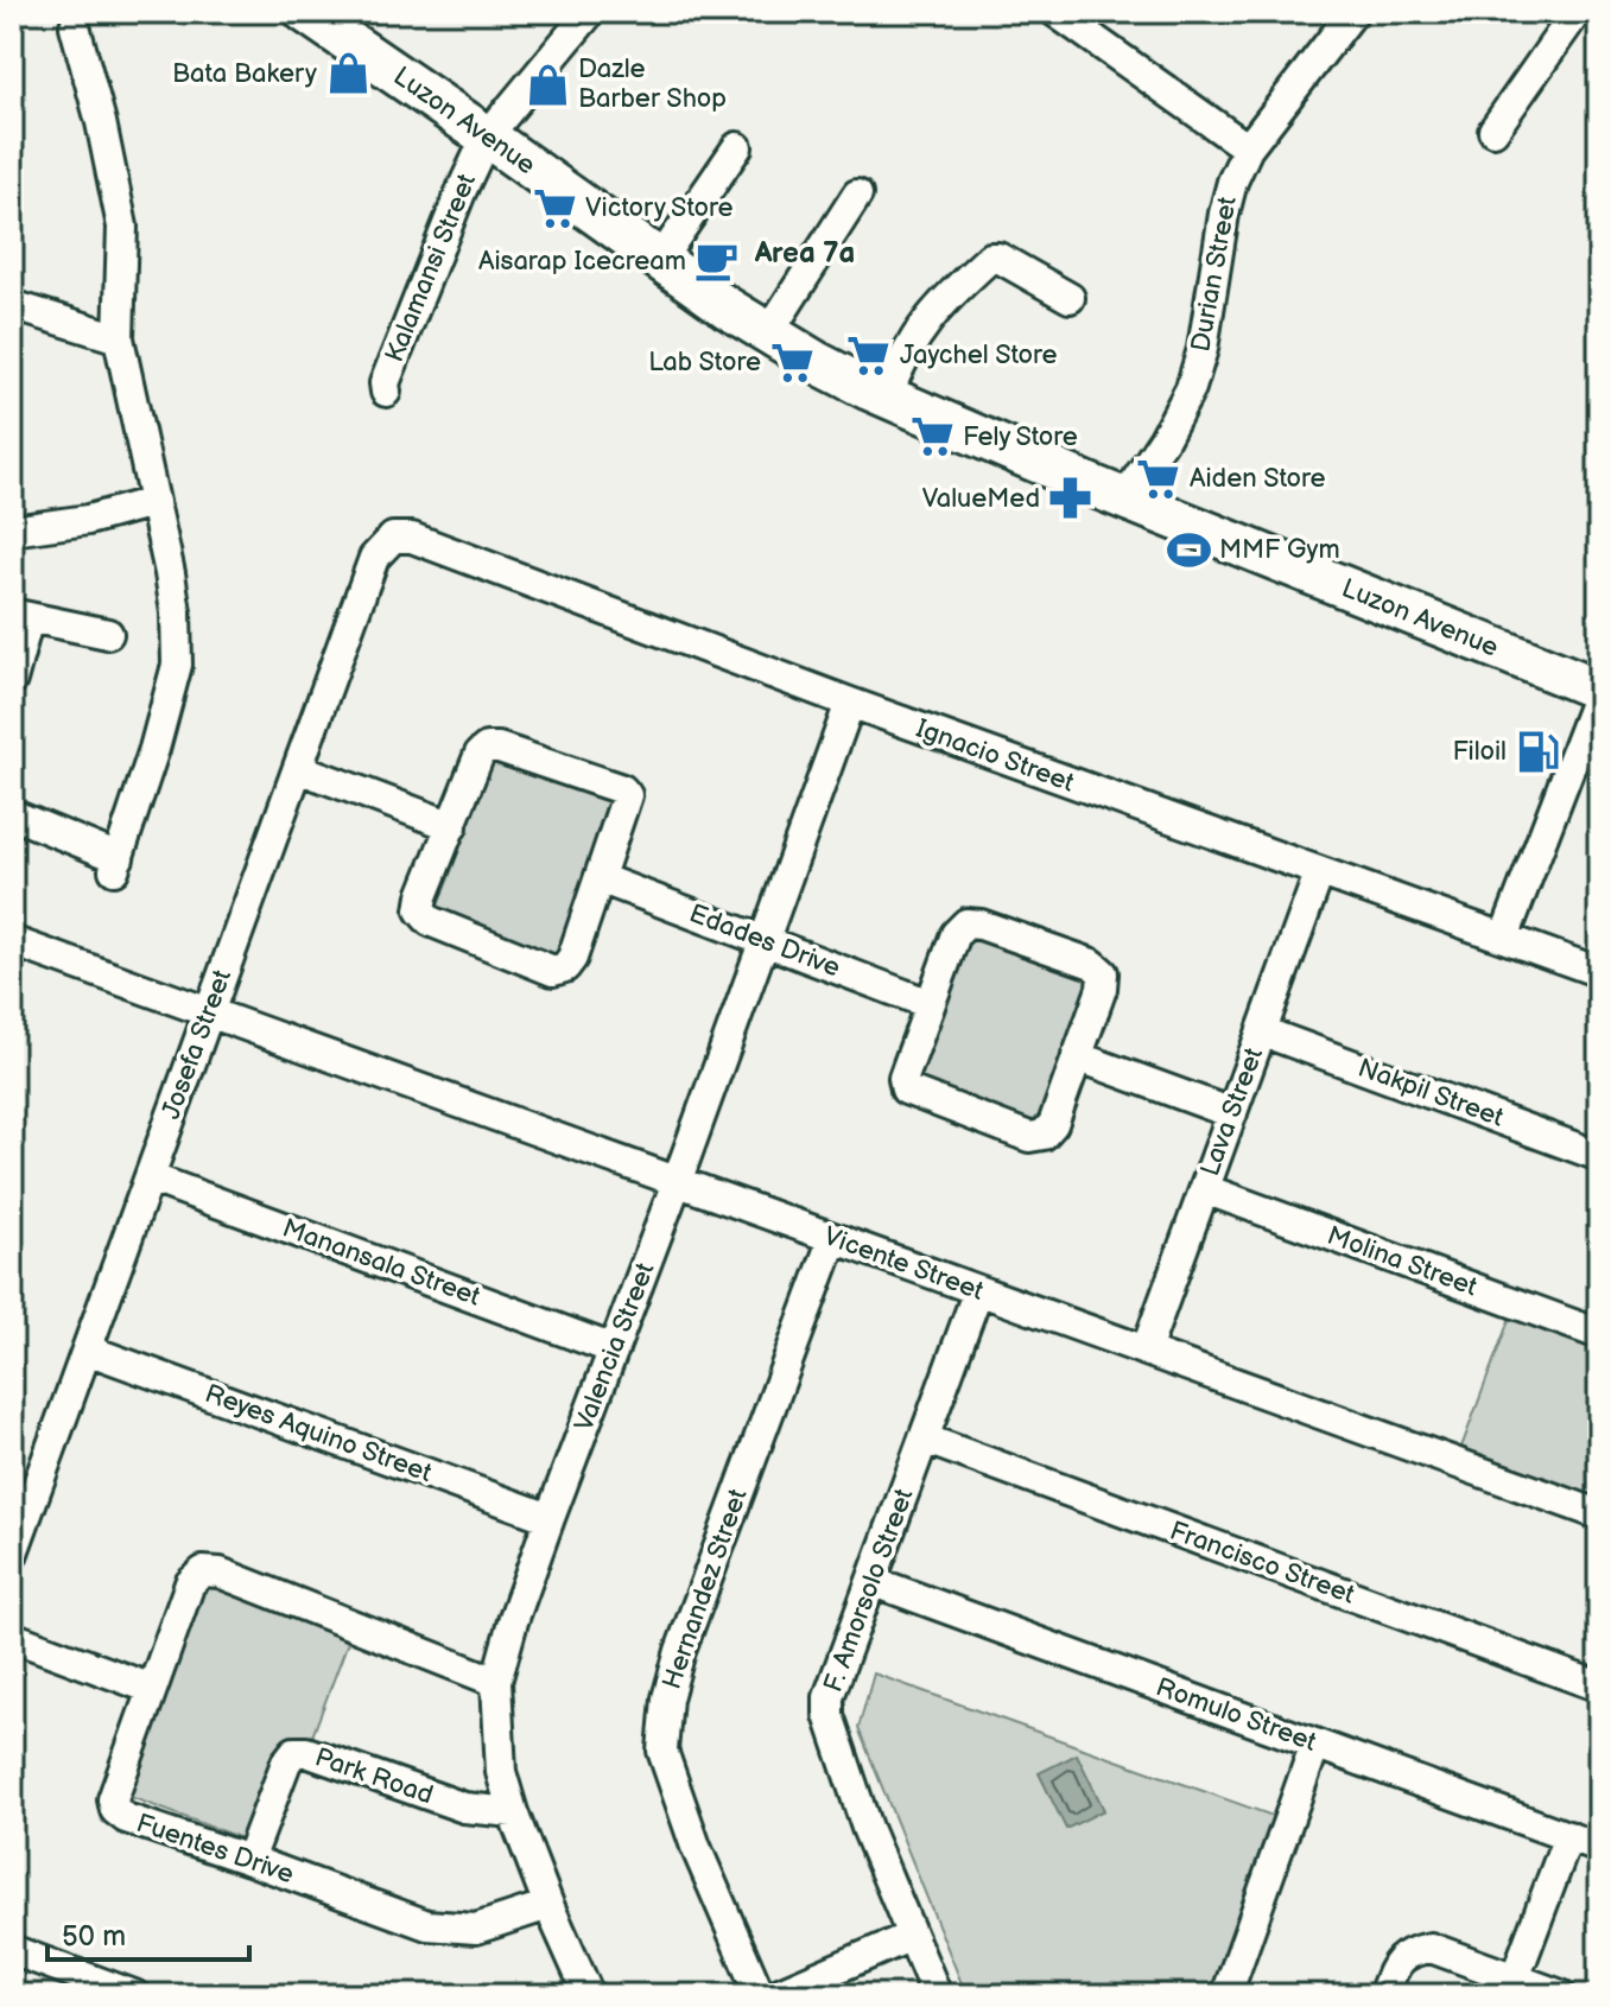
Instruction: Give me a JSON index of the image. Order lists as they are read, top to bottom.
{
  "streets": {
    "main road": ["Luzon Avenue"],
    "street": [
      "Kalamansi Street",
      "Durian Street",
      "Ignacio Street",
      "Edades Drive",
      "Josefa Street",
      "Nakpil Street",
      "Lava Street",
      "Molina Street",
      "Manansala Street",
      "Vicente Street",
      "Valencia Street",
      "Reyes Aquino Street",
      "Francisco Street",
      "Hernandez Street",
      "F. Amorsolo Street",
      "Romulo Street",
      "Park Road",
      "Fuentes Drive"
    ]
  },
  "crossings": [
    ["Luzon Avenue", "Kalamansi Street"],
    ["Luzon Avenue", "Durian Street"],
    ["Luzon Avenue", "Ignacio Street"],
    ["Ignacio Street", "Josefa Street"],
    ["Ignacio Street", "Lava Street"],
    ["Ignacio Street", "Valencia Street"],
    ["Edades Drive", "Valencia Street"],
    ["Josefa Street", "Manansala Street"],
    ["Josefa Street", "Vicente Street"],
    ["Josefa Street", "Reyes Aquino Street"],
    ["Nakpil Street", "Lava Street"],
    ["Lava Street", "Molina Street"],
    ["Lava Street", "Vicente Street"],
    ["Manansala Street", "Valencia Street"],
    ["Vicente Street", "Valencia Street"],
    ["Vicente Street", "Hernandez Street"],
    ["Vicente Street", "F. Amorsolo Street"],
    ["Valencia Street", "Reyes Aquino Street"],
    ["Valencia Street", "Park Road"],
    ["Valencia Street", "Fuentes Drive"],
    ["Francisco Street", "F. Amorsolo Street"],
    ["F. Amorsolo Street", "Romulo Street"],
    ["Park Road", "Fuentes Drive"]
  ],
  "districts": ["Area 7a"],
  "places": {
    "shop": ["Bata Bakery", "Dazle Barber Shop"],
    "supermarket": [
      "Victory Store",
      "Jaychel Store",
      "Lab Store",
      "Fely Store",
      "Aiden Store"
    ],
    "cafe": ["Aisarap Icecream"],
    "pharmacy": ["ValueMed"],
    "sports": ["MMF Gym"],
    "fuel station": ["Filoil"]
  },
  "scale_bar": "50 m"
}
